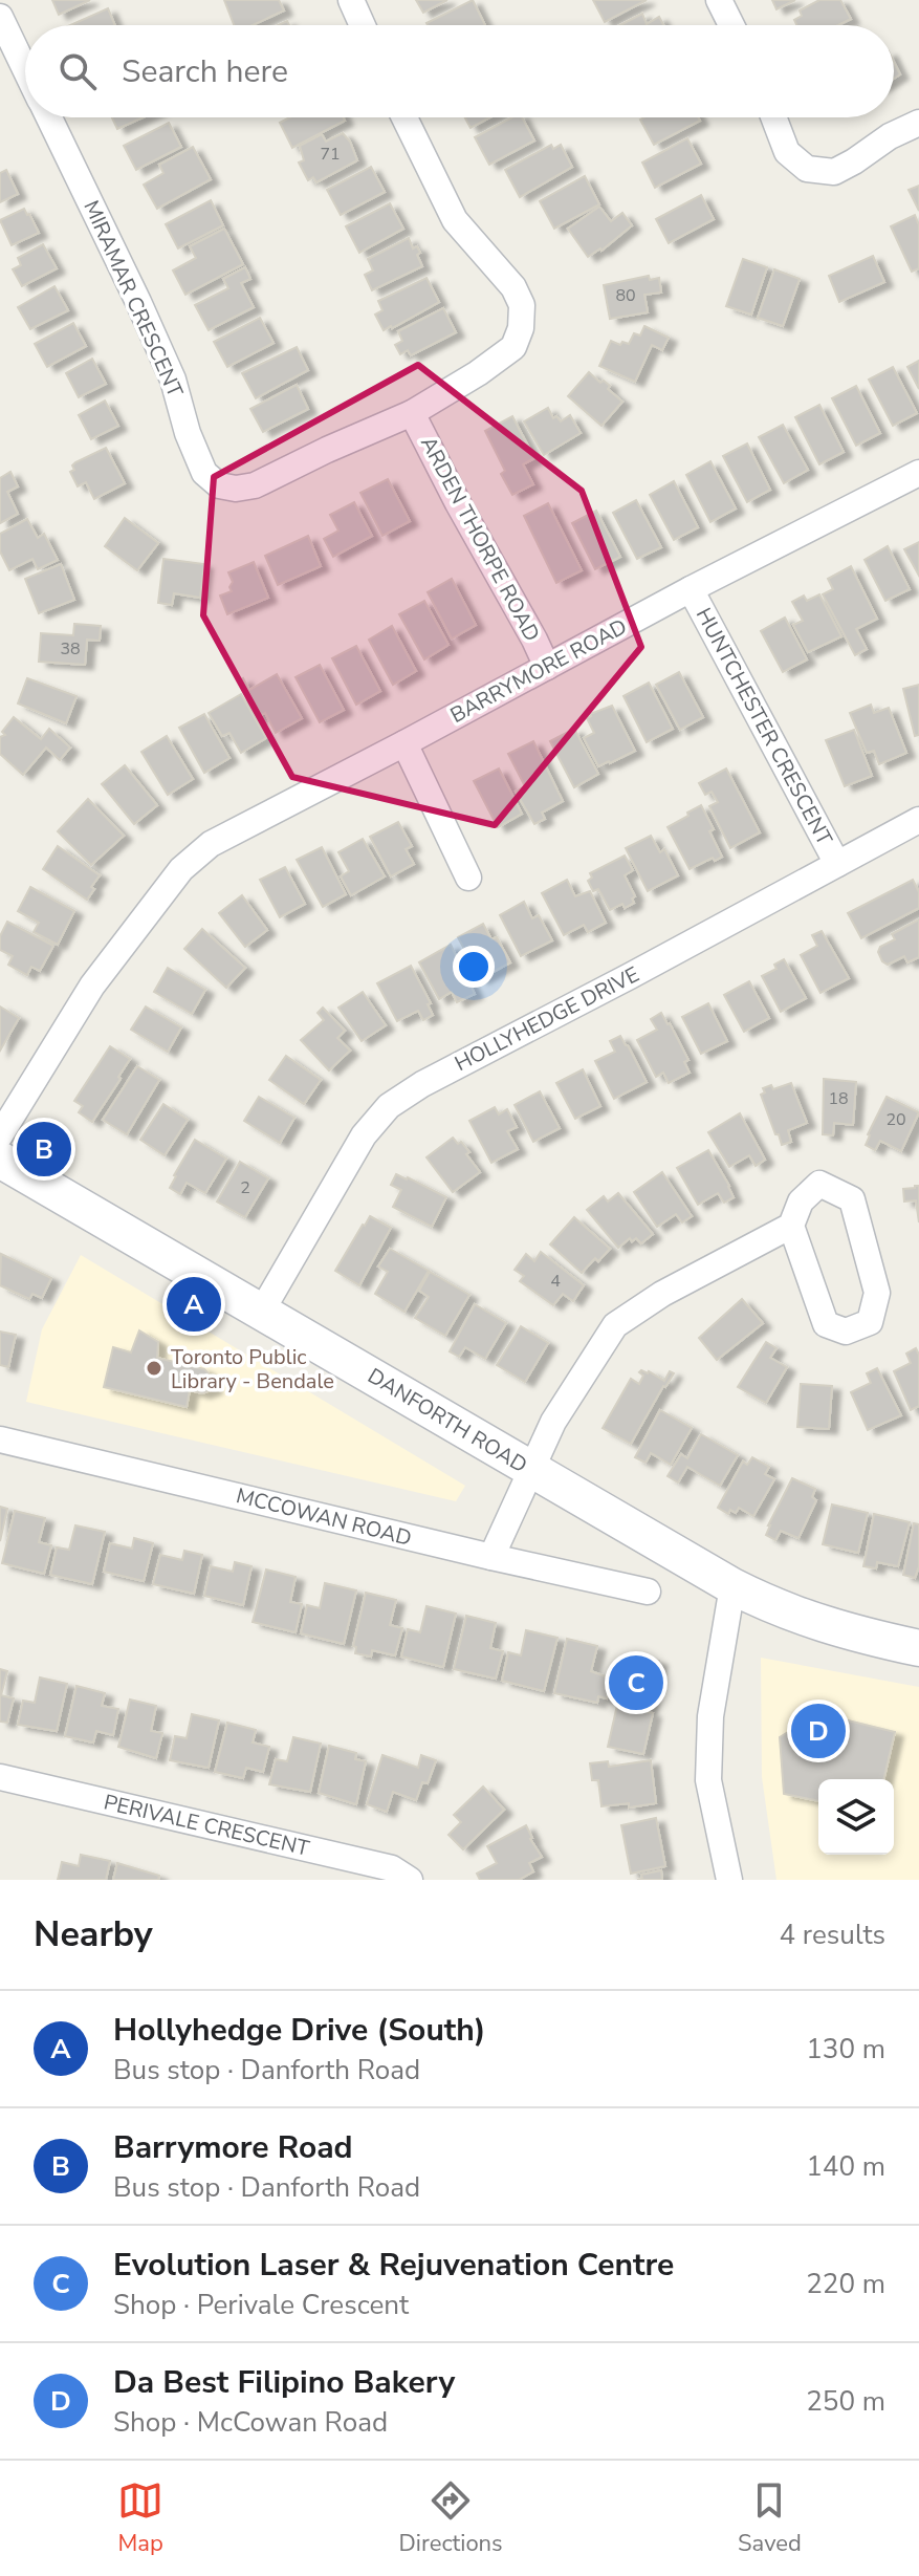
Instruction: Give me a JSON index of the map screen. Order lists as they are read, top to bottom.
{
  "streets": {
    "main road": ["DANFORTH ROAD"],
    "street": [
      "MIRAMAR CRESCENT",
      "ARDEN THORPE ROAD",
      "BARRYMORE ROAD",
      "HUNTCHESTER CRESCENT",
      "HOLLYHEDGE DRIVE",
      "MCCOWAN ROAD",
      "PERIVALE CRESCENT"
    ]
  },
  "crossings": [
    ["MIRAMAR CRESCENT", "ARDEN THORPE ROAD"],
    ["ARDEN THORPE ROAD", "BARRYMORE ROAD"],
    ["BARRYMORE ROAD", "HUNTCHESTER CRESCENT"],
    ["HUNTCHESTER CRESCENT", "HOLLYHEDGE DRIVE"],
    ["HOLLYHEDGE DRIVE", "DANFORTH ROAD"]
  ],
  "places": ["Toronto Public Library - Bendale"],
  "house_numbers": [
    "71",
    "80",
    "38",
    "18",
    "20",
    "2",
    "4"
  ],
  "page": {
    "search": "Search here",
    "pins": [
      "B",
      "A",
      "C",
      "D"
    ],
    "heading": ["Nearby", "4 results"],
    "list": [
      {
        "mark": "A",
        "name": "Hollyhedge Drive (South)",
        "note": "Bus stop · Danforth Road",
        "value": "130 m"
      },
      {
        "mark": "B",
        "name": "Barrymore Road",
        "note": "Bus stop · Danforth Road",
        "value": "140 m"
      },
      {
        "mark": "C",
        "name": "Evolution Laser & Rejuvenation Centre",
        "note": "Shop · Perivale Crescent",
        "value": "220 m"
      },
      {
        "mark": "D",
        "name": "Da Best Filipino Bakery",
        "note": "Shop · McCowan Road",
        "value": "250 m"
      }
    ],
    "nav": ["Map", "Directions", "Saved"]
  }
}
